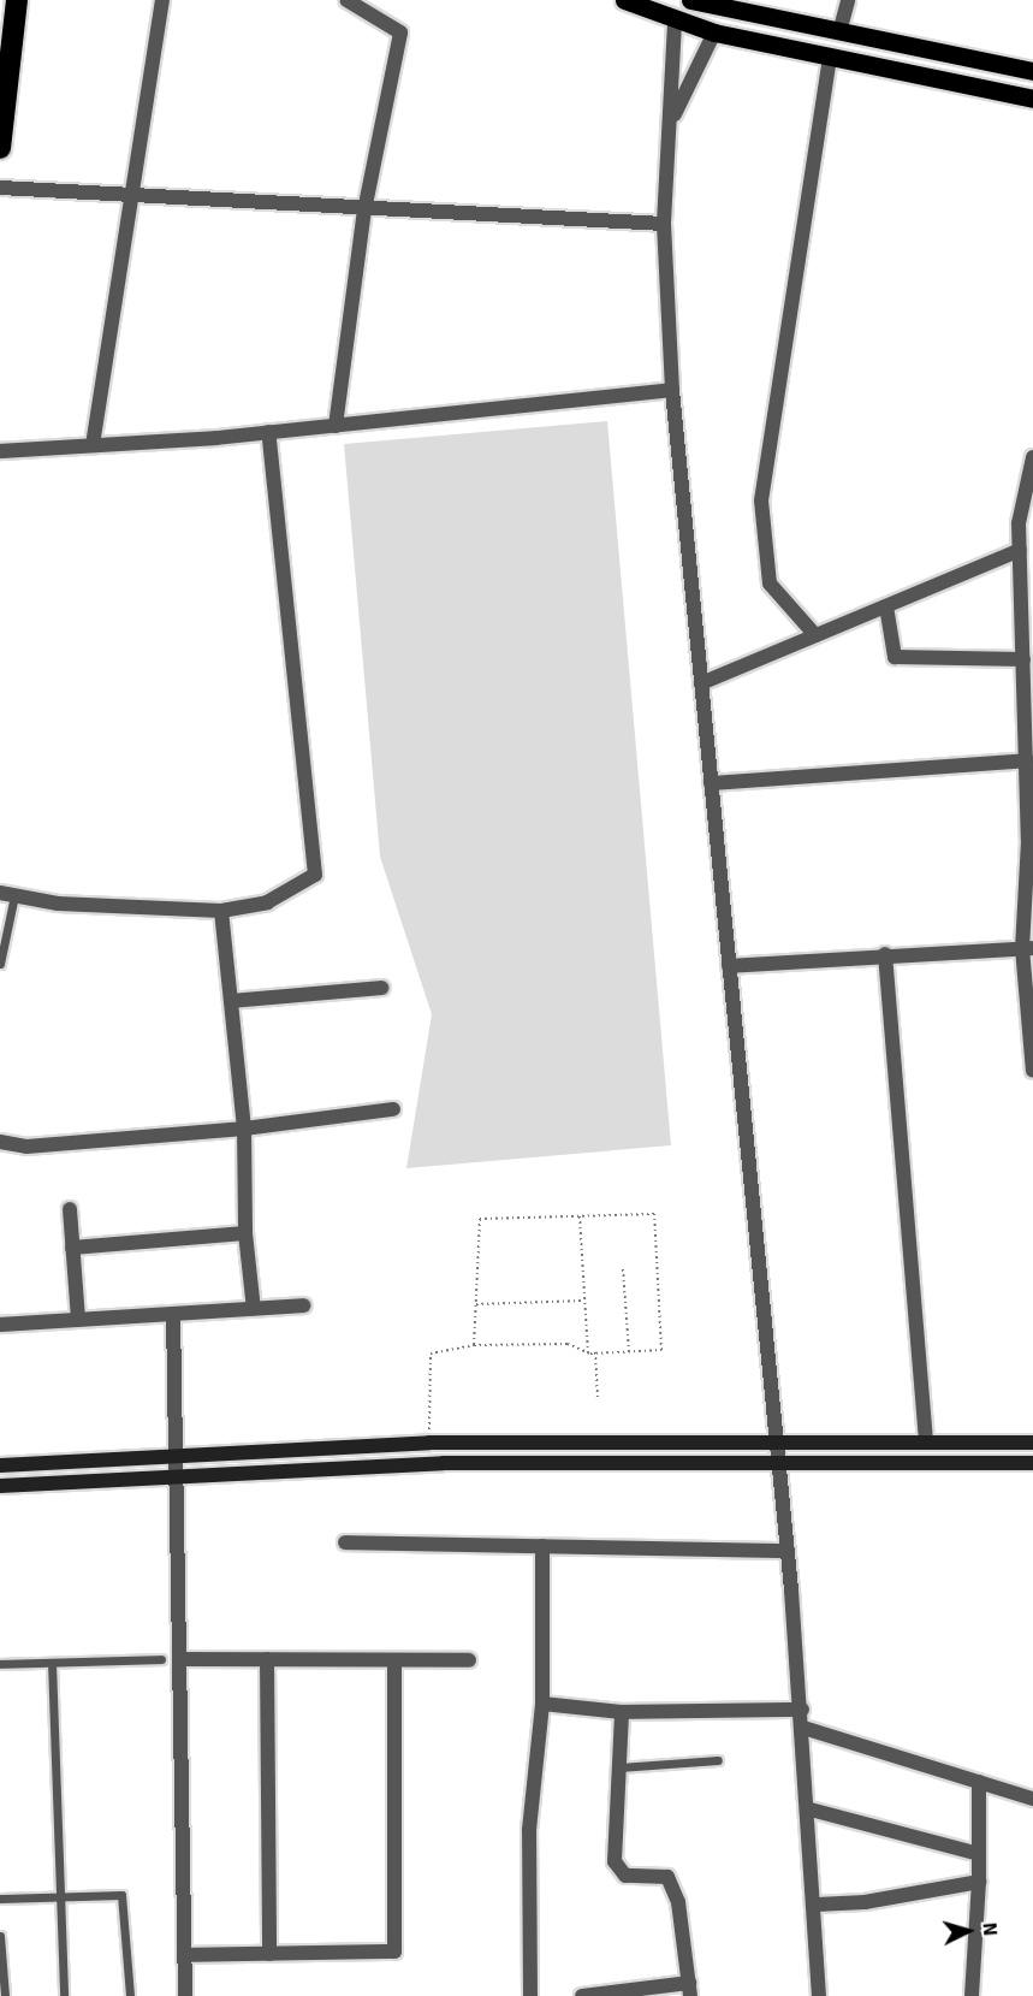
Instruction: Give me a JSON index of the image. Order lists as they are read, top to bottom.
{
  "north": "right"
}
